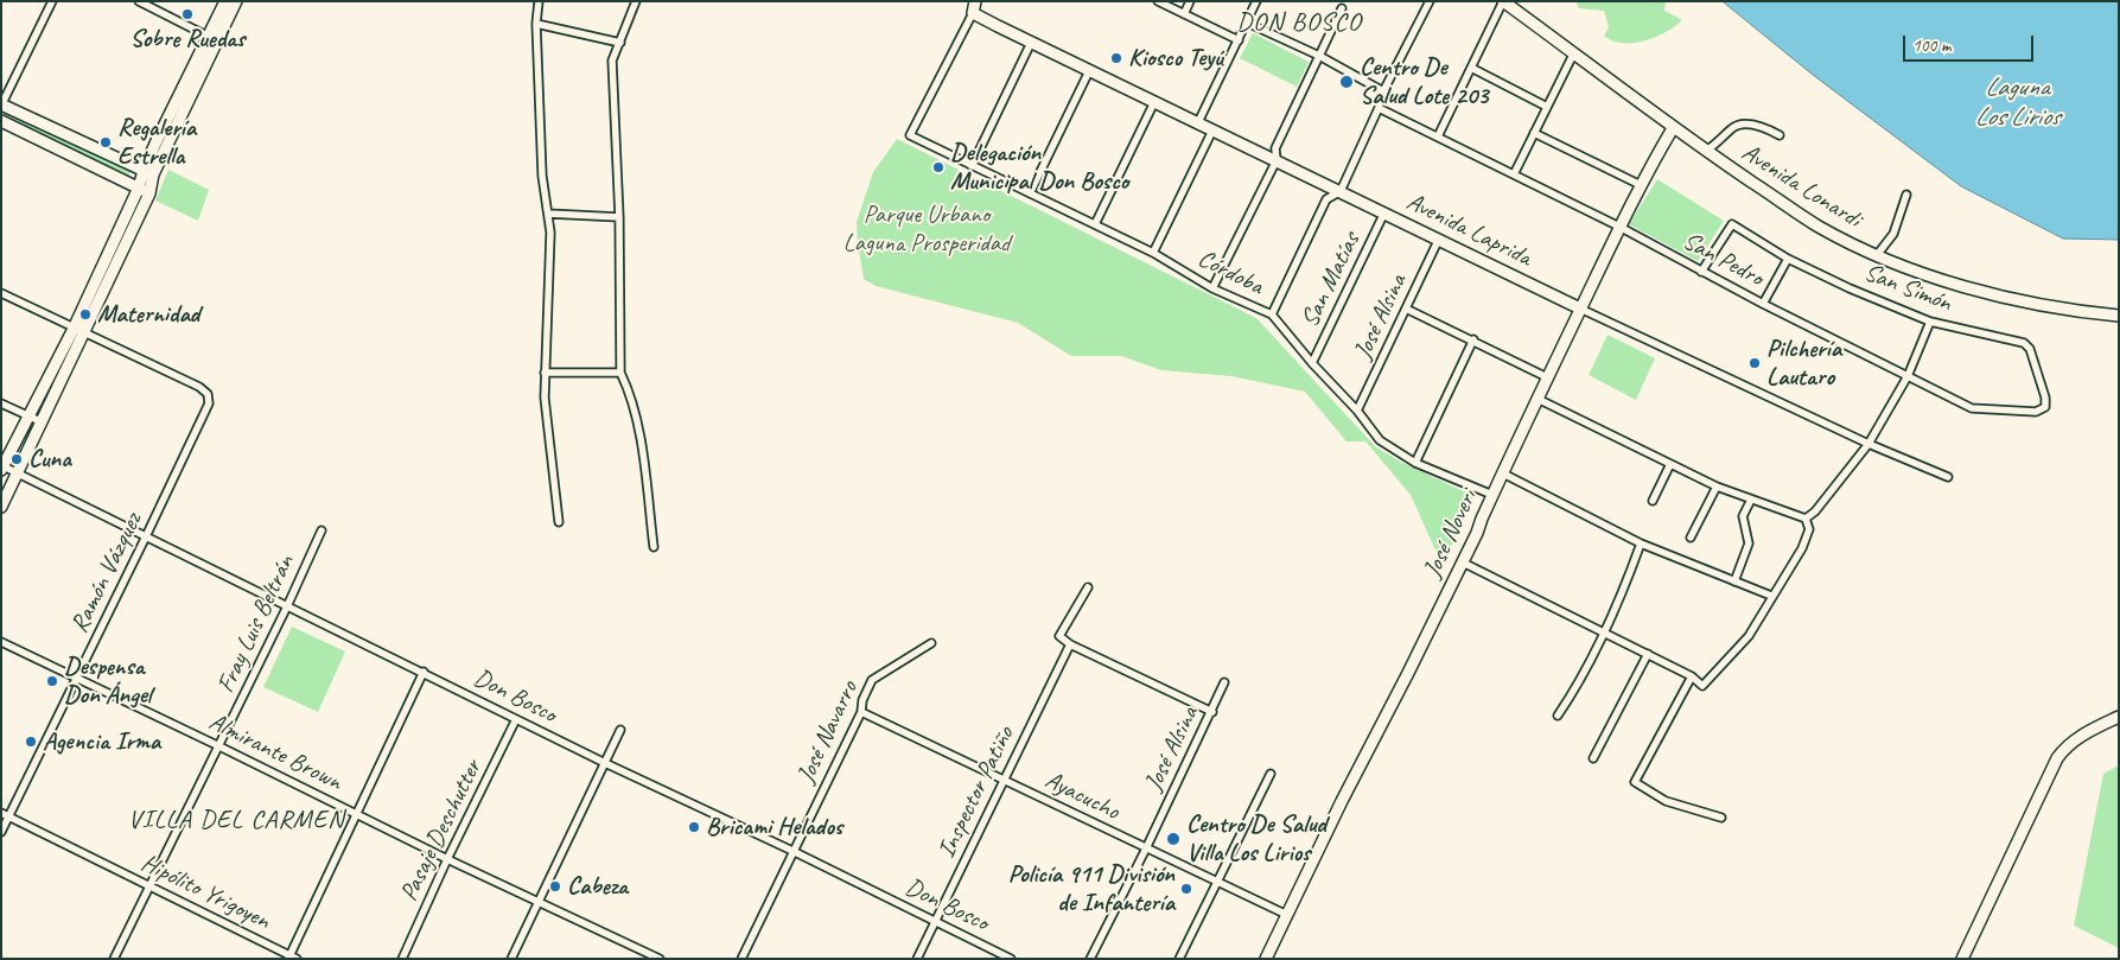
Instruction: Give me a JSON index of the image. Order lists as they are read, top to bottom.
{
  "streets": {
    "street": [
      "Avenida Lonardi",
      "Avenida Laprida",
      "San Pedro",
      "Córdoba",
      "San Matías",
      "San Simón",
      "José Alsina",
      "José Noveri",
      "Ramón Vázquez",
      "Fray Luis Beltrán",
      "Don Bosco",
      "José Navarro",
      "Almirante Brown",
      "Inspector Patiño",
      "Ayacucho",
      "Pasaje Deschutter",
      "Hipólito Yrigoyen"
    ]
  },
  "crossings": [
    ["Avenida Lonardi", "José Noveri"],
    ["Avenida Laprida", "Córdoba"],
    ["Avenida Laprida", "San Matías"],
    ["Avenida Laprida", "José Alsina"],
    ["Avenida Laprida", "José Noveri"],
    ["San Pedro", "San Simón"],
    ["San Pedro", "José Noveri"],
    ["Córdoba", "San Matías"],
    ["Córdoba", "José Alsina"],
    ["Córdoba", "José Noveri"],
    ["José Alsina", "Ayacucho"],
    ["José Noveri", "Ayacucho"],
    ["Ramón Vázquez", "Don Bosco"],
    ["Ramón Vázquez", "Almirante Brown"],
    ["Ramón Vázquez", "Hipólito Yrigoyen"],
    ["Fray Luis Beltrán", "Don Bosco"],
    ["Fray Luis Beltrán", "Almirante Brown"],
    ["Fray Luis Beltrán", "Hipólito Yrigoyen"],
    ["Don Bosco", "José Navarro"],
    ["Don Bosco", "Inspector Patiño"],
    ["Don Bosco", "Pasaje Deschutter"],
    ["José Navarro", "Ayacucho"],
    ["Almirante Brown", "Pasaje Deschutter"],
    ["Inspector Patiño", "Ayacucho"]
  ],
  "districts": ["DON BOSCO", "VILLA DEL CARMEN"],
  "water": ["Laguna Los Lirios"],
  "parks": ["Parque Urbano Laguna Prosperidad"],
  "places": [
    "Sobre Ruedas",
    "Kiosco Teyú",
    "Centro De Salud Lote 203",
    "Regalería Estrella",
    "Delegación Municipal Don Bosco",
    "Maternidad",
    "Pilchería Lautaro",
    "Cuna",
    "Despensa Don Ángel",
    "Agencia Irma",
    "Bricami Helados",
    "Centro De Salud Villa Los Lirios",
    "Cabeza",
    "Policía 911 División de Infantería"
  ],
  "scale_bar": "100 m"
}
